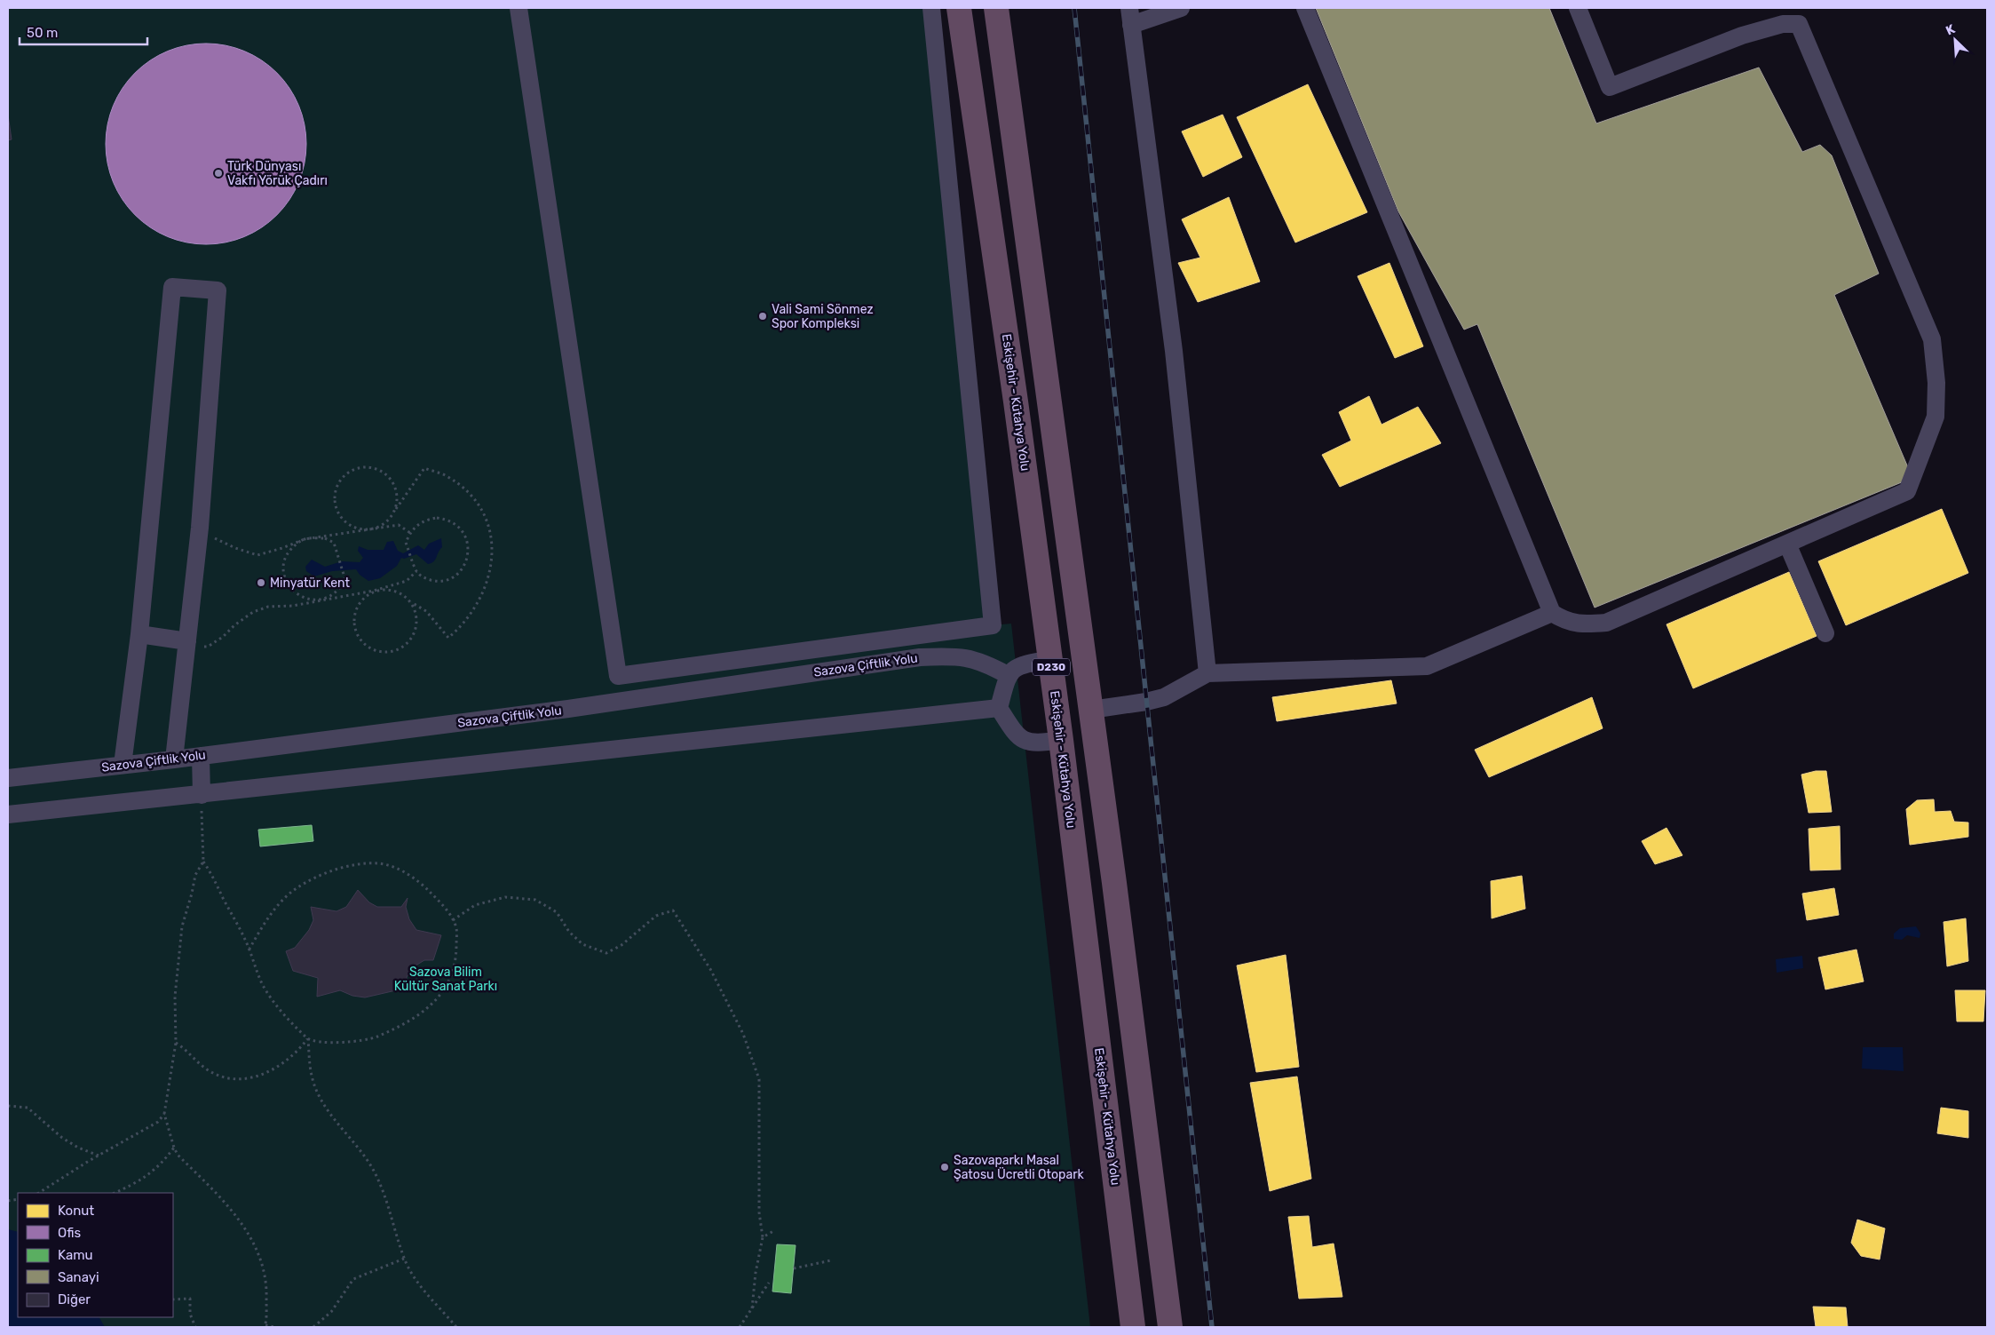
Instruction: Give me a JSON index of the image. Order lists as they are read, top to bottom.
{
  "streets": {
    "highway": ["Eskişehir - Kütahya Yolu", "D230"],
    "street": ["Sazova Çiftlik Yolu"]
  },
  "parks": ["Sazova Bilim Kültür Sanat Parkı"],
  "places": [
    "Türk Dünyası Vakfı Yörük Çadırı",
    "Vali Sami Sönmez Spor Kompleksi",
    "Minyatür Kent",
    "Sazovaparkı Masal Şatosu Ücretli Otopark"
  ],
  "legend": [
    "Konut",
    "Ofis",
    "Kamu",
    "Sanayi",
    "Diğer"
  ],
  "scale_bar": "50 m",
  "north": "top left"
}
